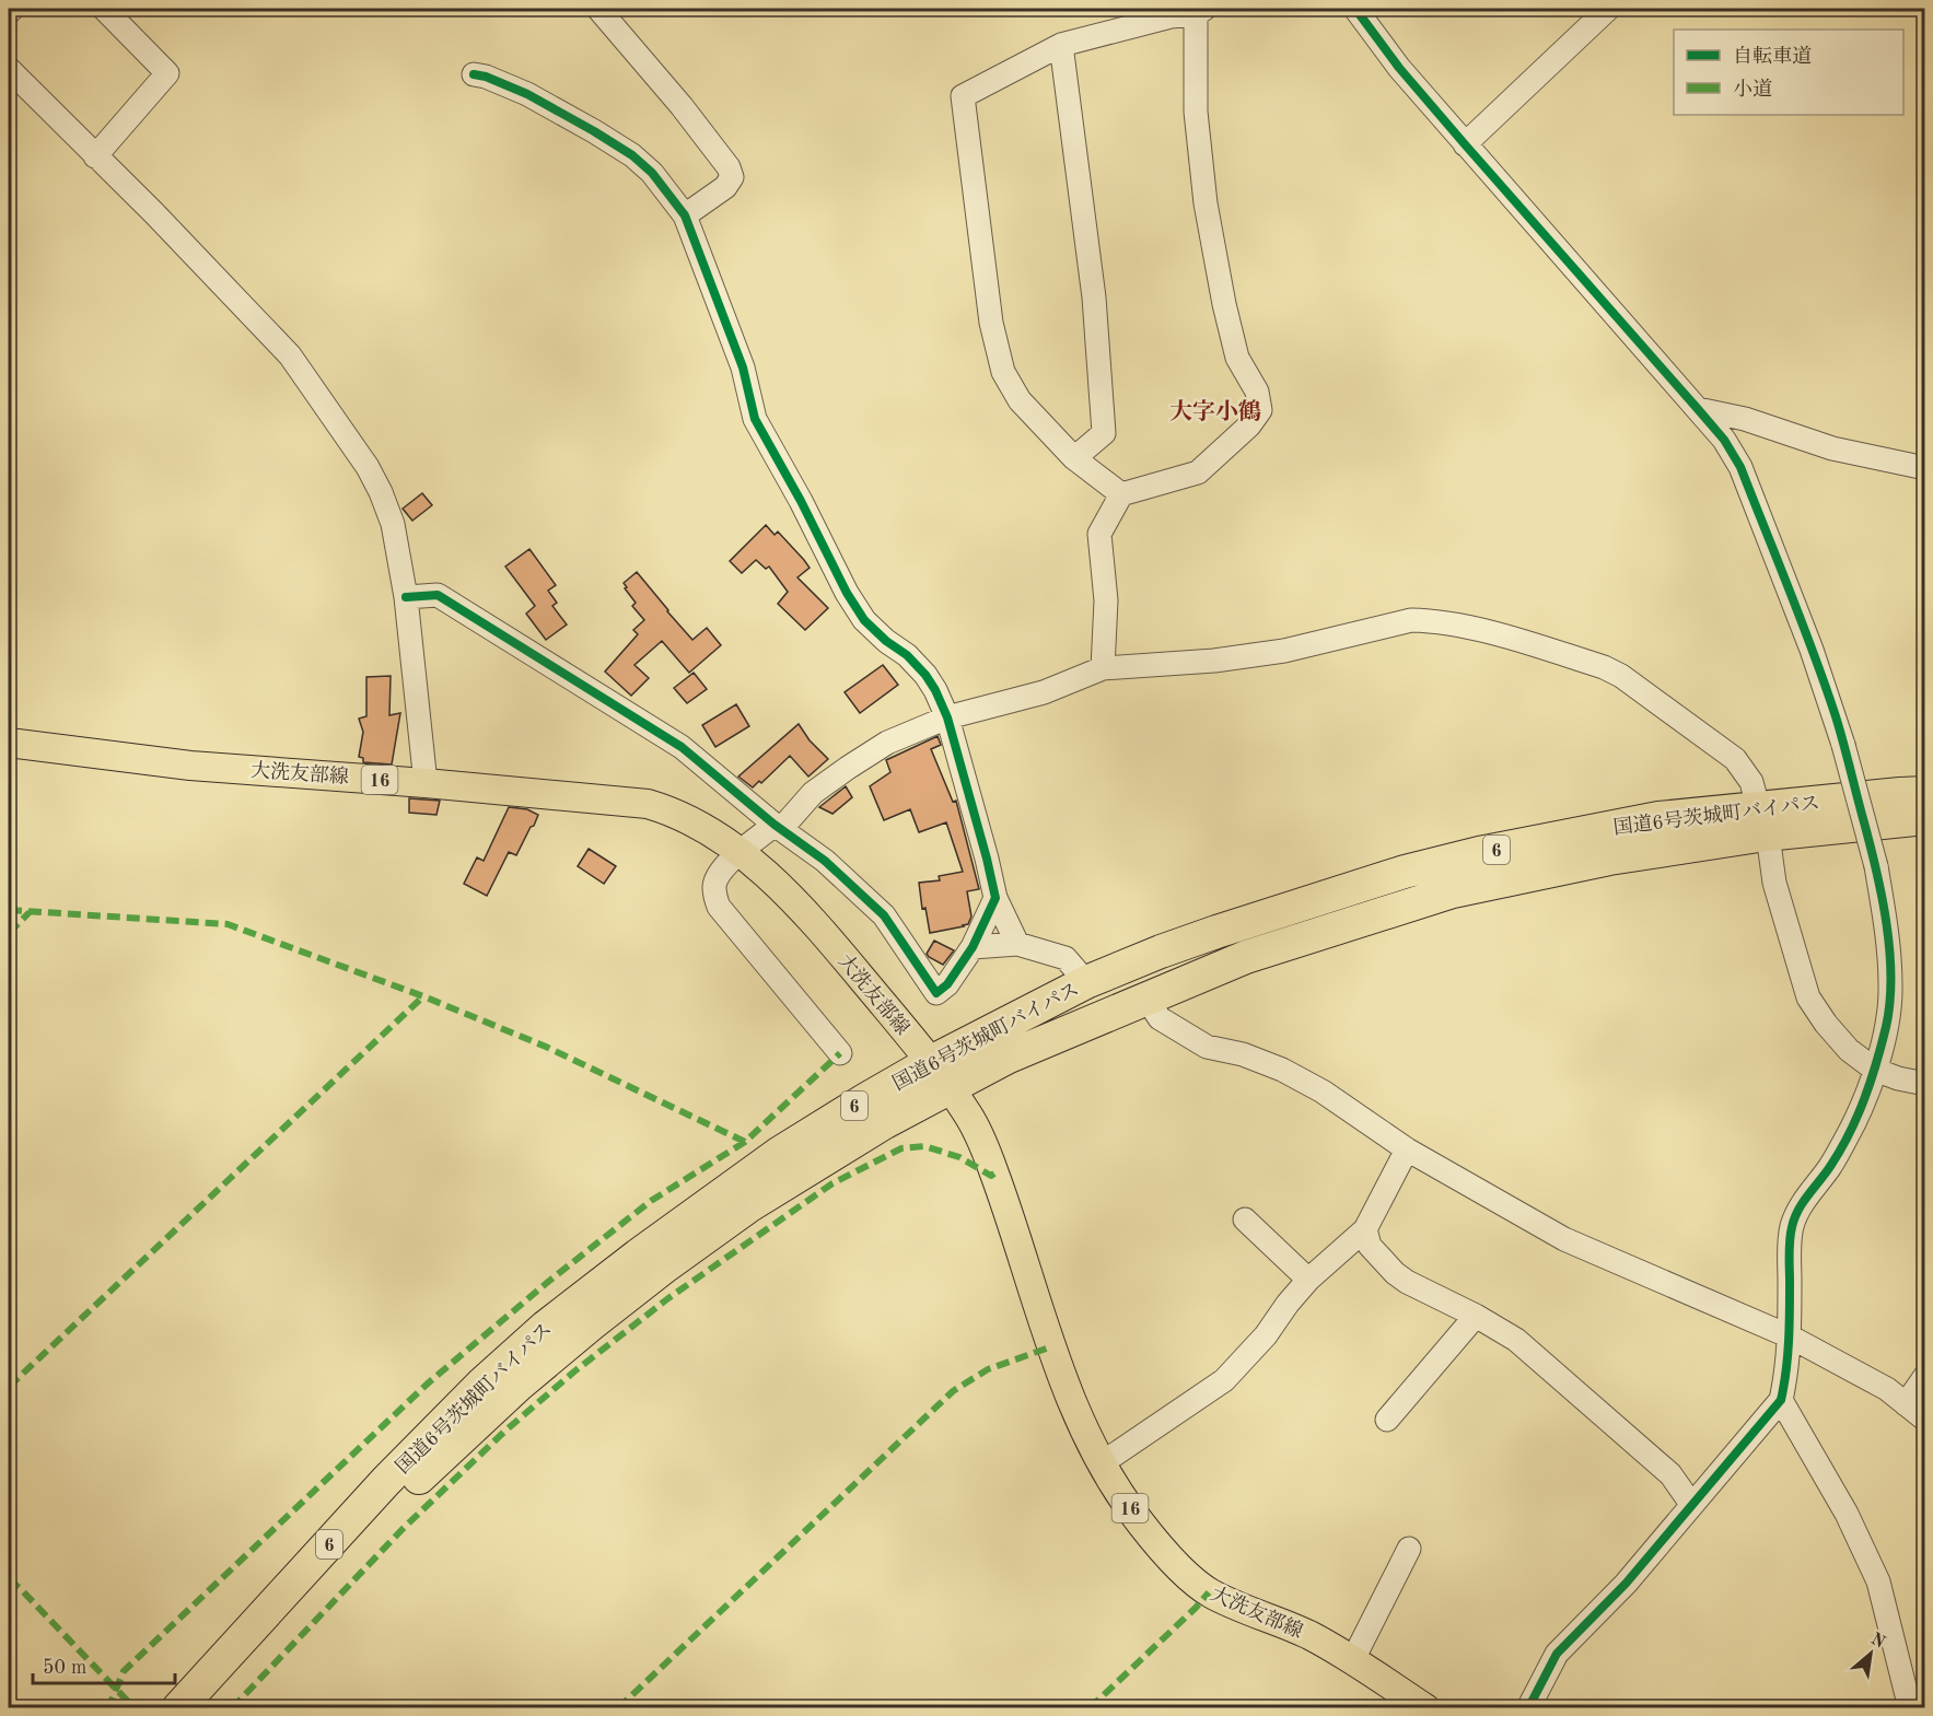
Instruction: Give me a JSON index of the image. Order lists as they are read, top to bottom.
{
  "streets": {
    "highway": ["国道6号茨城町バイパス", "6"],
    "main road": ["大洗友部線", "16"]
  },
  "crossings": [
    ["大洗友部線", "国道6号茨城町バイパス"]
  ],
  "districts": ["大字小鶴"],
  "legend": ["自転車道", "小道"],
  "scale_bar": "50 m",
  "north": "top right"
}
